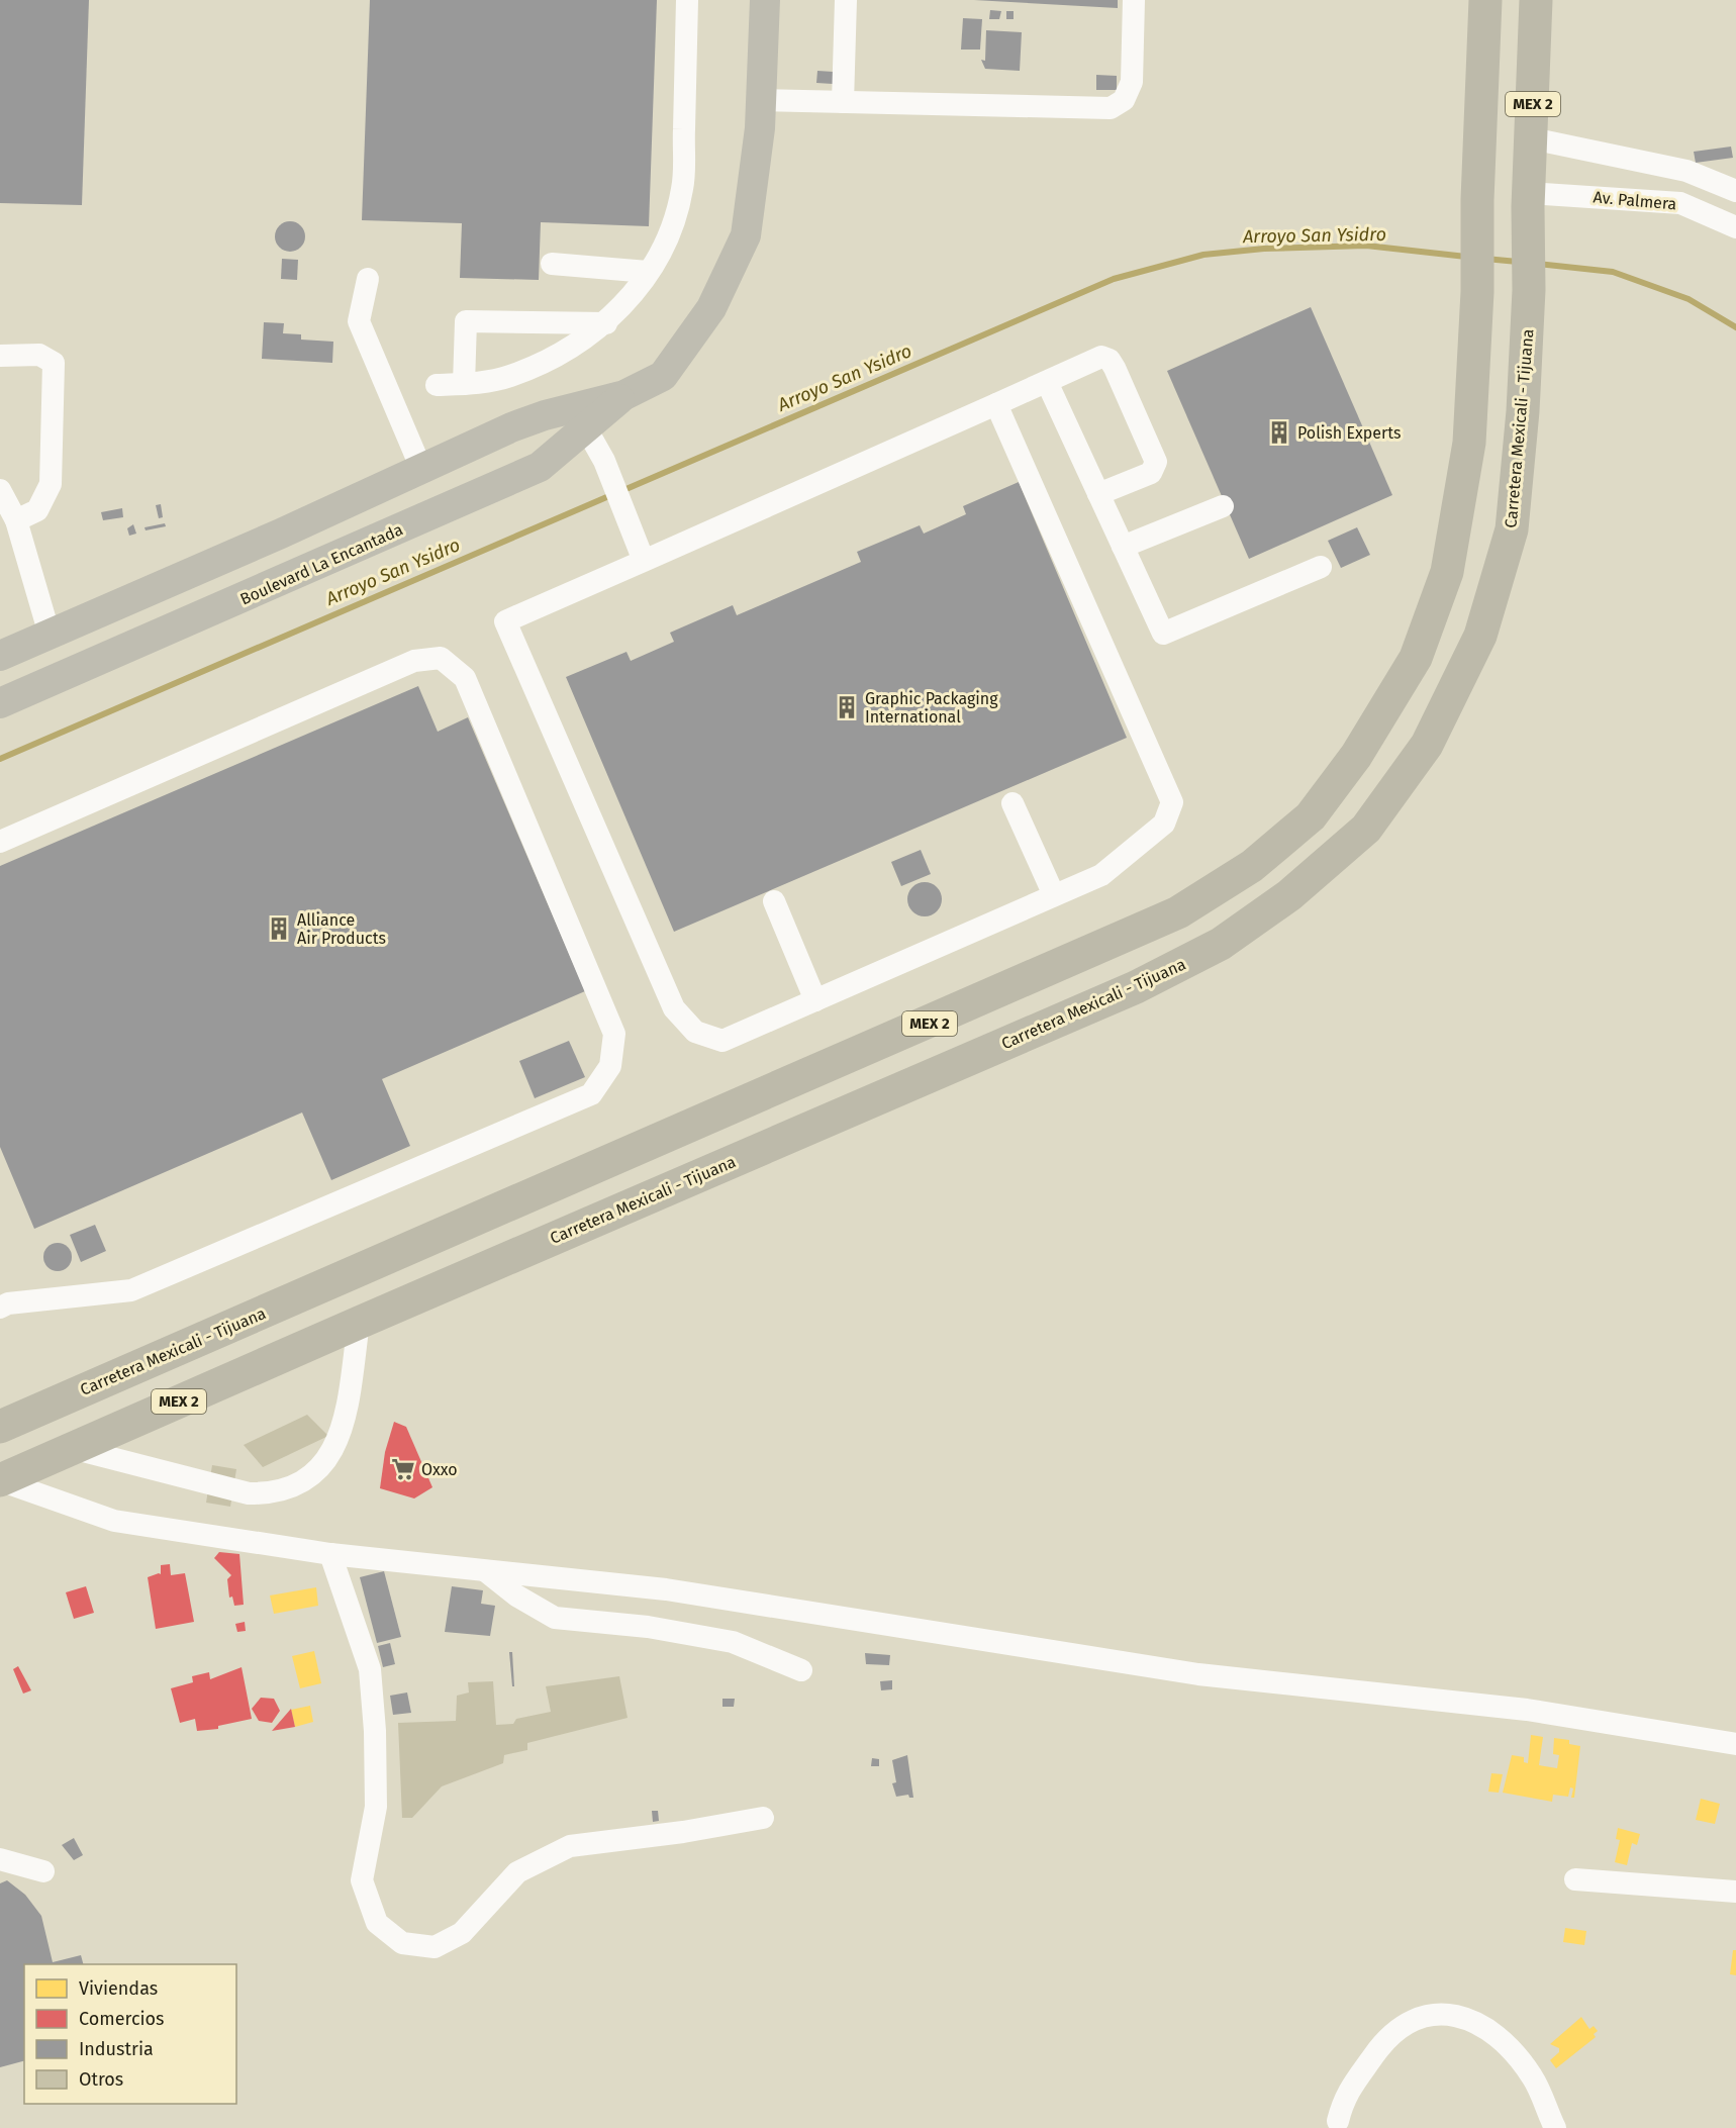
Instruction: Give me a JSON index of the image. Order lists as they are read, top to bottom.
{
  "streets": {
    "highway": ["MEX 2", "Carretera Mexicali - Tijuana"],
    "main road": ["Boulevard La Encantada"],
    "street": ["Av. Palmera"]
  },
  "crossings": [
    ["Av. Palmera", "Carretera Mexicali - Tijuana"]
  ],
  "water": ["Arroyo San Ysidro"],
  "places": {
    "building": ["Polish Experts", "Graphic Packaging International", "Alliance Air Products"],
    "supermarket": ["Oxxo"]
  },
  "legend": [
    "Viviendas",
    "Comercios",
    "Industria",
    "Otros"
  ]
}
